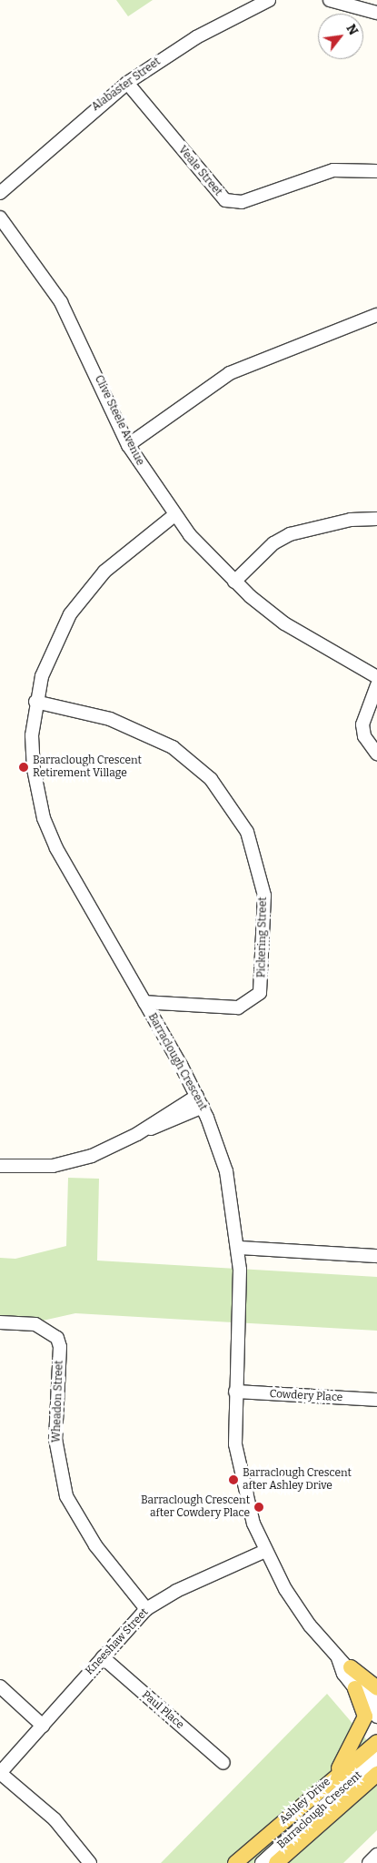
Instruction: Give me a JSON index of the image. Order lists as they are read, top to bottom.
{
  "streets": {
    "main road": ["Ashley Drive"],
    "street": [
      "Alabaster Street",
      "Veale Street",
      "Clive Steele Avenue",
      "Pickering Street",
      "Barraclough Crescent",
      "Cowdery Place",
      "Wheadon Street",
      "Kneeshaw Street",
      "Paul Place"
    ]
  },
  "crossings": [
    ["Alabaster Street", "Veale Street"],
    ["Clive Steele Avenue", "Barraclough Crescent"],
    ["Pickering Street", "Barraclough Crescent"],
    ["Barraclough Crescent", "Cowdery Place"],
    ["Barraclough Crescent", "Kneeshaw Street"],
    ["Wheadon Street", "Kneeshaw Street"],
    ["Kneeshaw Street", "Paul Place"]
  ],
  "places": ["Barraclough Crescent Retirement Village", "Barraclough Crescent after Ashley Drive", "Barraclough Crescent after Cowdery Place"],
  "north": "top right"
}
